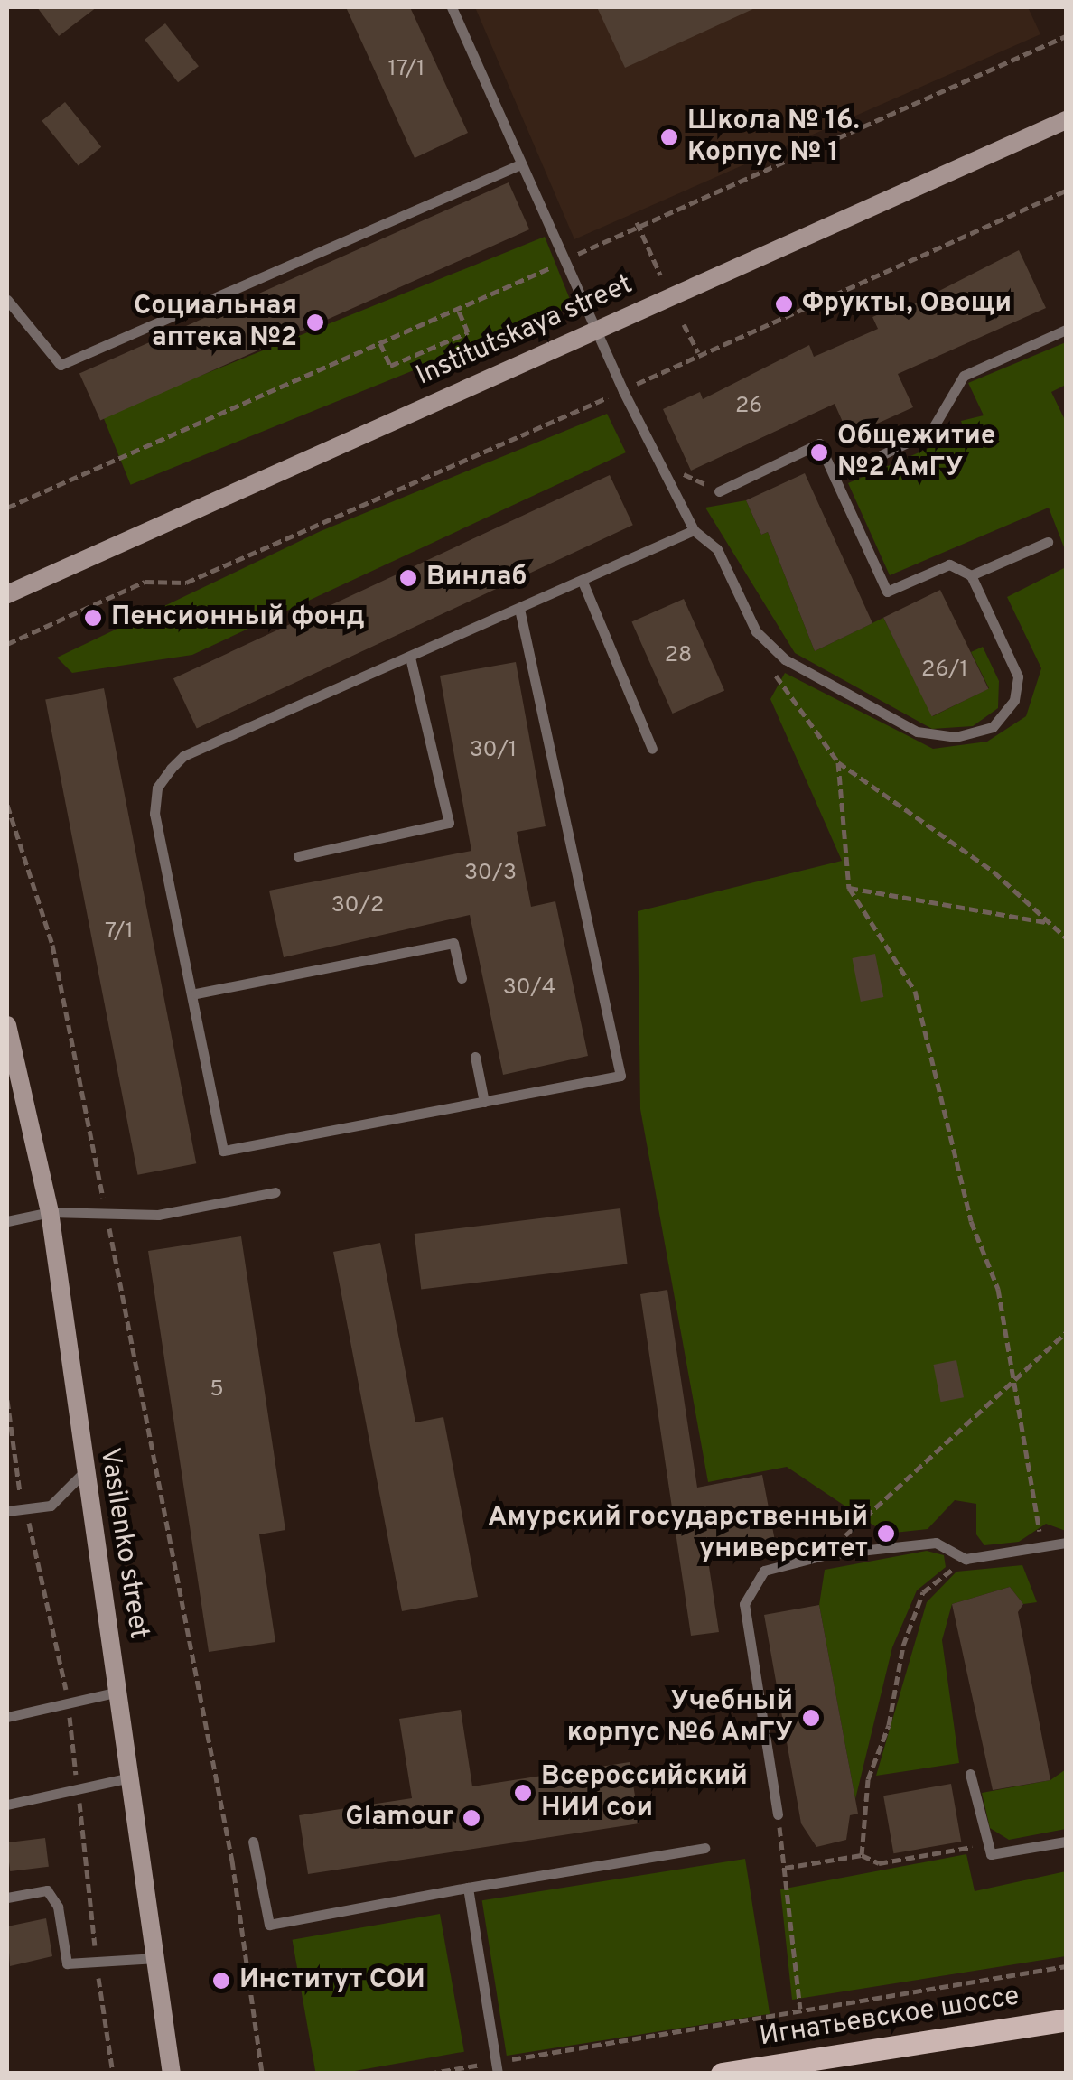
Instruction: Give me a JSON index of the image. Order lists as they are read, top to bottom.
{
  "streets": {
    "main road": ["Institutskaya street", "Vasilenko street", "Игнатьевское шоссе"]
  },
  "places": [
    "Школа № 16. Корпус № 1",
    "Фрукты, Овощи",
    "Социальная аптека №2",
    "Общежитие №2 АмГУ",
    "Винлаб",
    "Пенсионный фонд",
    "Амурский государственный университет",
    "Учебный корпус №6 АмГУ",
    "Всероссийский НИИ сои",
    "Glamour",
    "Институт СОИ"
  ],
  "house_numbers": [
    "17/1",
    "26",
    "28",
    "26/1",
    "30/1",
    "30/3",
    "30/2",
    "7/1",
    "30/4",
    "5"
  ]
}
